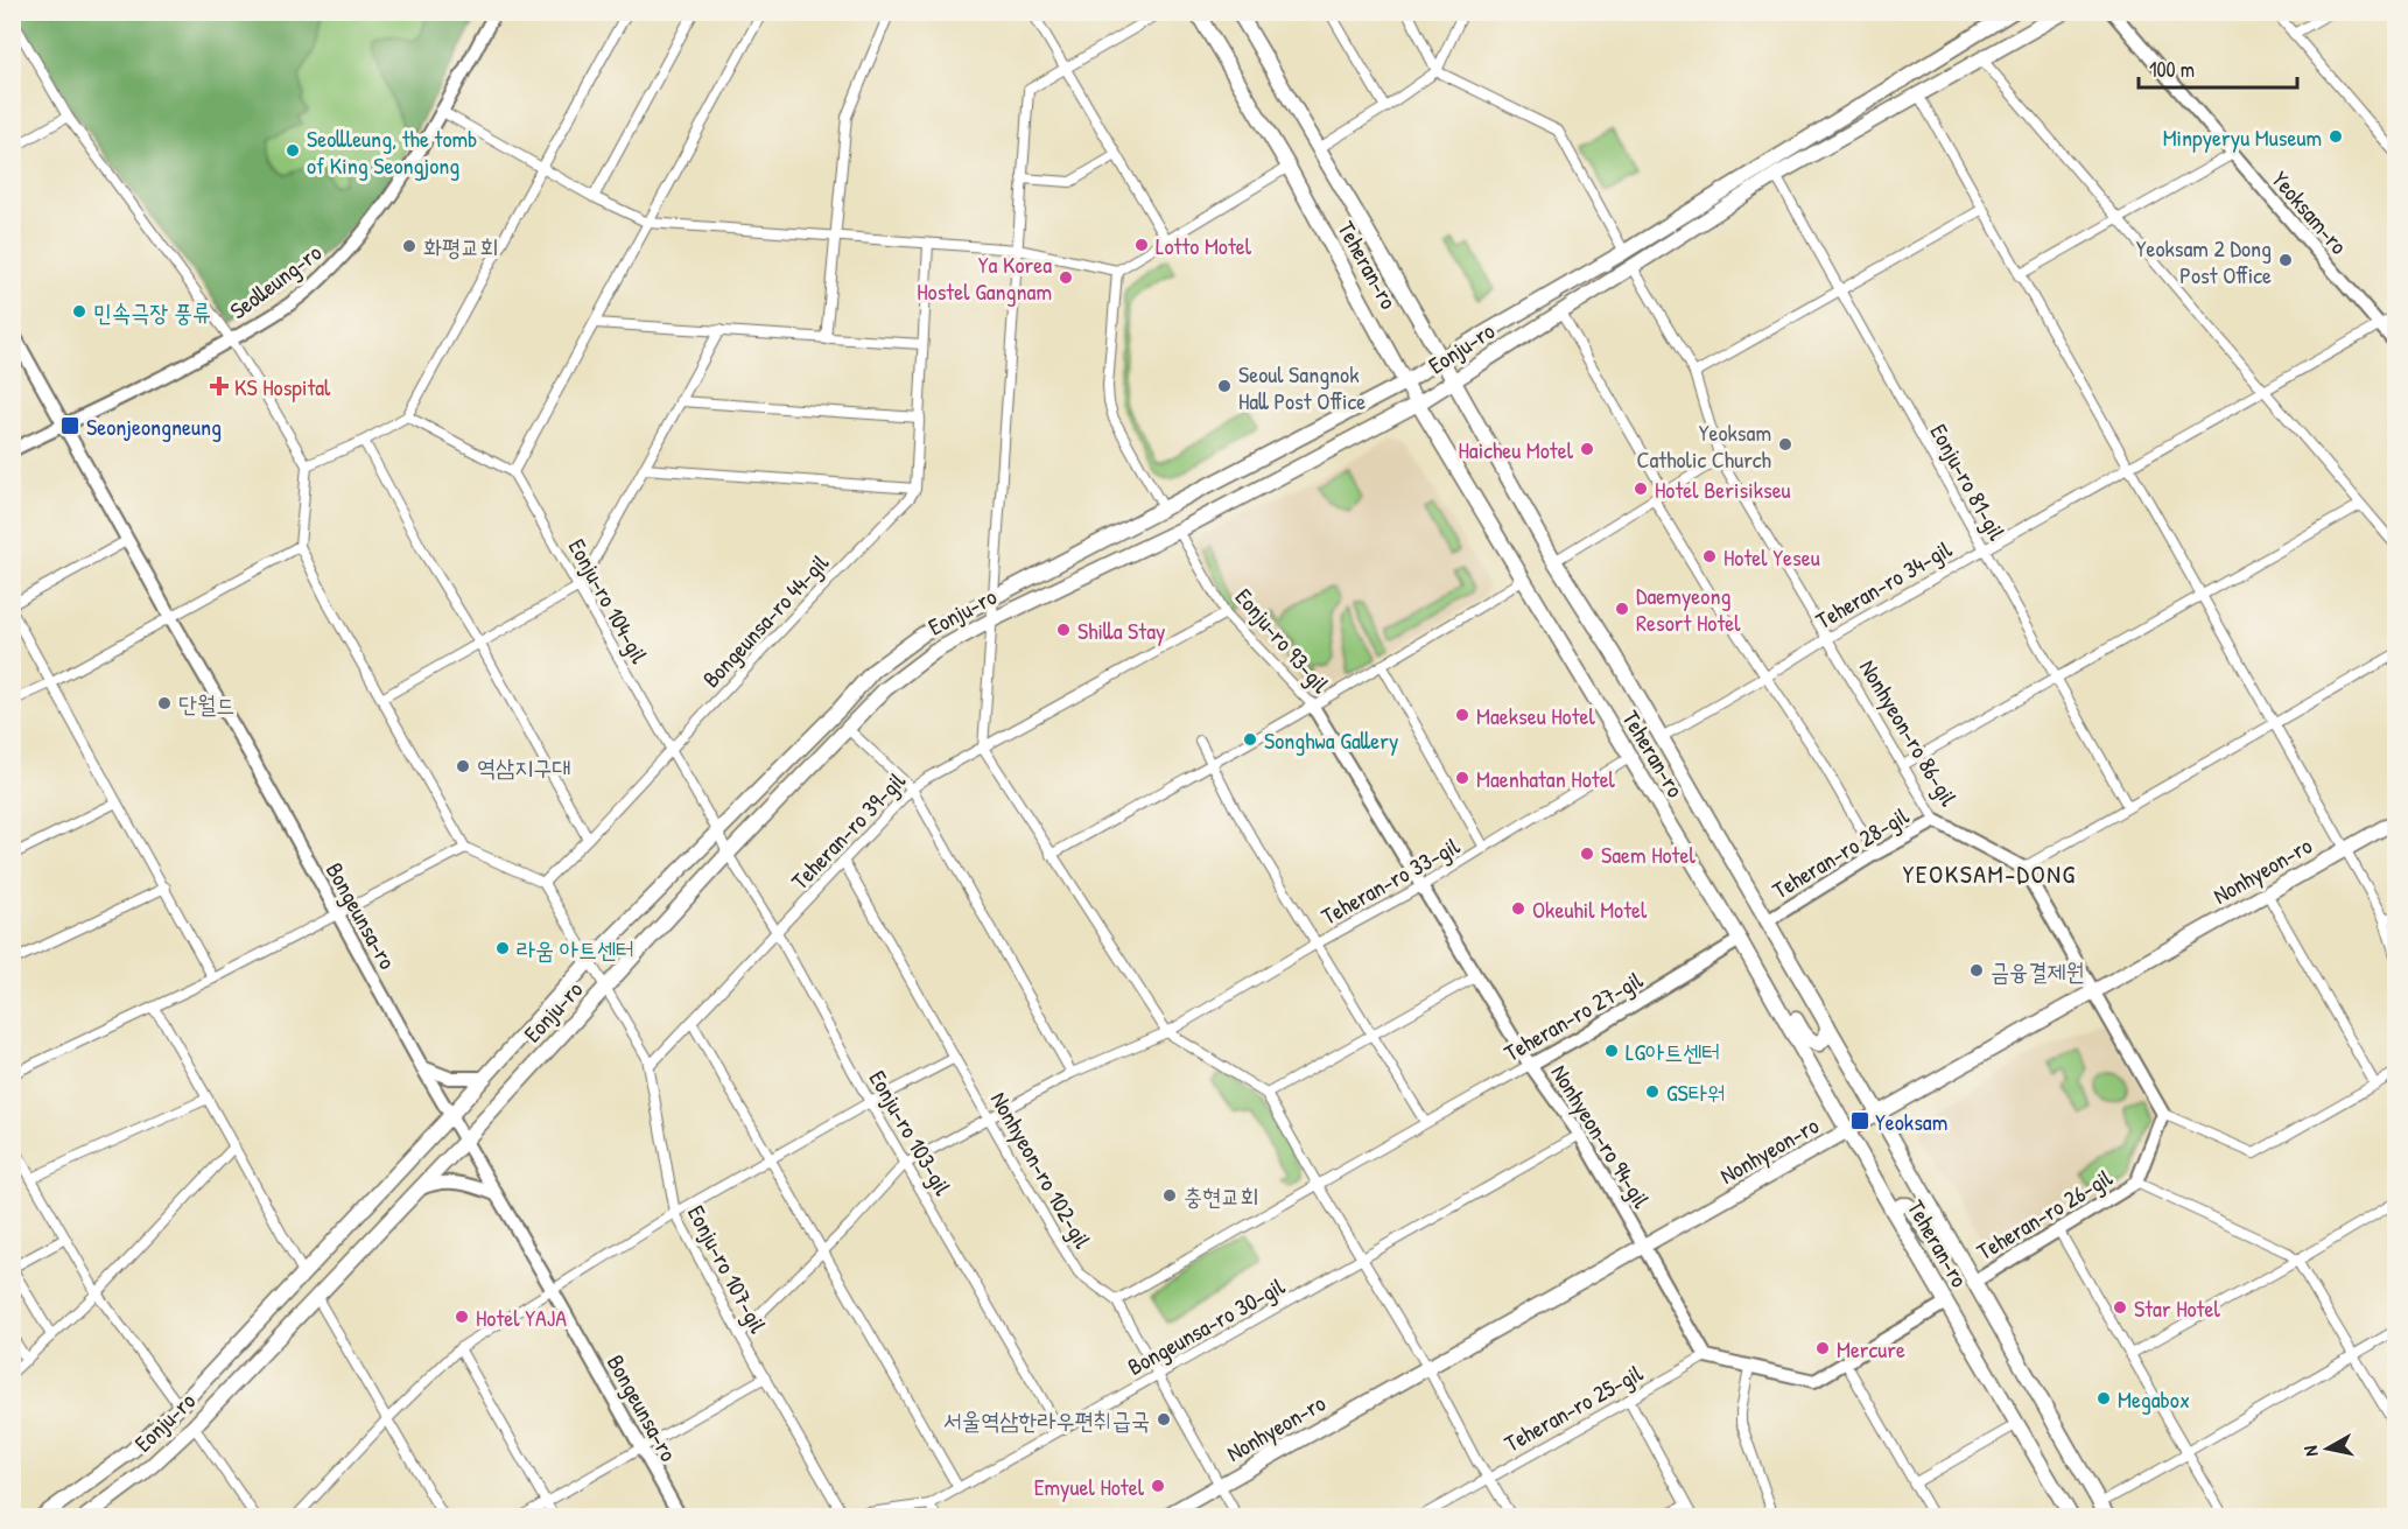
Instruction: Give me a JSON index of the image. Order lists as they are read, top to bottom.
{
  "streets": {
    "main road": [
      "Yeoksam-ro",
      "Teheran-ro",
      "Seolleung-ro",
      "Eonju-ro",
      "Eonju-ro 93-gil",
      "Nonhyeon-ro 86-gil",
      "Teheran-ro 28-gil",
      "Nonhyeon-ro",
      "Bongeunsa-ro",
      "Teheran-ro 27-gil",
      "Nonhyeon-ro 94-gil",
      "Teheran-ro 26-gil"
    ],
    "street": [
      "Eonju-ro 81-gil",
      "Teheran-ro 34-gil",
      "Eonju-ro 104-gil",
      "Bongeunsa-ro 44-gil",
      "Teheran-ro 39-gil",
      "Teheran-ro 33-gil",
      "Eonju-ro 103-gil",
      "Nonhyeon-ro 102-gil",
      "Eonju-ro 107-gil",
      "Bongeunsa-ro 30-gil",
      "Teheran-ro 25-gil"
    ]
  },
  "crossings": [
    ["Yeoksam-ro", "Teheran-ro 34-gil"],
    ["Teheran-ro", "Eonju-ro"],
    ["Teheran-ro", "Teheran-ro 34-gil"],
    ["Teheran-ro", "Teheran-ro 28-gil"],
    ["Teheran-ro", "Nonhyeon-ro"],
    ["Teheran-ro", "Teheran-ro 33-gil"],
    ["Teheran-ro", "Teheran-ro 27-gil"],
    ["Teheran-ro", "Teheran-ro 26-gil"],
    ["Seolleung-ro", "Bongeunsa-ro"],
    ["Eonju-ro", "Eonju-ro 81-gil"],
    ["Eonju-ro", "Eonju-ro 104-gil"],
    ["Eonju-ro", "Bongeunsa-ro 44-gil"],
    ["Eonju-ro", "Eonju-ro 93-gil"],
    ["Eonju-ro", "Nonhyeon-ro 86-gil"],
    ["Eonju-ro", "Bongeunsa-ro"],
    ["Eonju-ro", "Eonju-ro 103-gil"],
    ["Eonju-ro", "Eonju-ro 107-gil"],
    ["Eonju-ro 81-gil", "Teheran-ro 34-gil"],
    ["Teheran-ro 34-gil", "Nonhyeon-ro 86-gil"],
    ["Eonju-ro 104-gil", "Bongeunsa-ro 44-gil"],
    ["Eonju-ro 104-gil", "Eonju-ro 103-gil"],
    ["Bongeunsa-ro 44-gil", "Bongeunsa-ro"],
    ["Bongeunsa-ro 44-gil", "Eonju-ro 107-gil"],
    ["Eonju-ro 93-gil", "Teheran-ro 39-gil"],
    ["Eonju-ro 93-gil", "Teheran-ro 33-gil"],
    ["Eonju-ro 93-gil", "Nonhyeon-ro 94-gil"],
    ["Nonhyeon-ro 86-gil", "Teheran-ro 28-gil"],
    ["Teheran-ro 39-gil", "Eonju-ro 103-gil"],
    ["Teheran-ro 39-gil", "Nonhyeon-ro 102-gil"],
    ["Teheran-ro 39-gil", "Eonju-ro 107-gil"],
    ["Nonhyeon-ro", "Nonhyeon-ro 94-gil"],
    ["Nonhyeon-ro", "Nonhyeon-ro 102-gil"],
    ["Teheran-ro 33-gil", "Eonju-ro 103-gil"],
    ["Teheran-ro 33-gil", "Nonhyeon-ro 94-gil"],
    ["Teheran-ro 33-gil", "Nonhyeon-ro 102-gil"],
    ["Teheran-ro 33-gil", "Eonju-ro 107-gil"],
    ["Bongeunsa-ro", "Eonju-ro 107-gil"],
    ["Teheran-ro 27-gil", "Nonhyeon-ro 94-gil"],
    ["Teheran-ro 27-gil", "Nonhyeon-ro 102-gil"],
    ["Eonju-ro 103-gil", "Bongeunsa-ro 30-gil"],
    ["Nonhyeon-ro 94-gil", "Bongeunsa-ro 30-gil"],
    ["Nonhyeon-ro 94-gil", "Teheran-ro 25-gil"],
    ["Nonhyeon-ro 102-gil", "Bongeunsa-ro 30-gil"],
    ["Eonju-ro 107-gil", "Bongeunsa-ro 30-gil"]
  ],
  "districts": ["YEOKSAM-DONG"],
  "places": {
    "other": [
      "Minpyeryu Museum",
      "Seollleung, the tomb of King Seongjong",
      "Lotto Motel",
      "화평교회",
      "Yeoksam 2 Dong Post Office",
      "Ya Korea Hostel Gangnam",
      "민속극장 풍류",
      "Seoul Sangnok Hall Post Office",
      "Yeoksam Catholic Church",
      "Haicheu Motel",
      "Hotel Berisikseu",
      "Hotel Yeseu",
      "Daemyeong Resort Hotel",
      "Shilla Stay",
      "단월드",
      "Maekseu Hotel",
      "Songhwa Gallery",
      "역삼지구대",
      "Maenhatan Hotel",
      "Saem Hotel",
      "Okeuhil Motel",
      "라움 아트센터",
      "금융결제원",
      "LG아트센터",
      "GS타워",
      "충현교회",
      "Star Hotel",
      "Hotel YAJA",
      "Mercure",
      "Megabox",
      "서울역삼한라우편취급국",
      "Emyuel Hotel"
    ],
    "health": ["KS Hospital"],
    "transit": ["Seonjeongneung", "Yeoksam"]
  },
  "scale_bar": "100 m",
  "north": "left"
}
